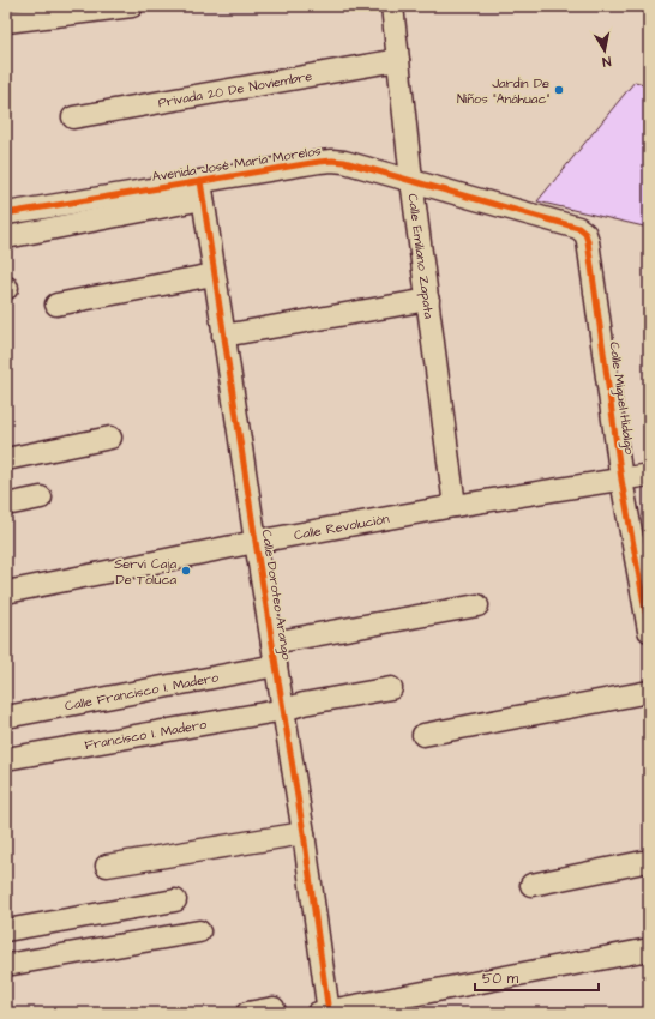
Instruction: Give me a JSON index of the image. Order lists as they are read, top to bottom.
{
  "streets": {
    "street": [
      "Privada 20 De Noviembre",
      "Avenida José María Morelos",
      "Calle Emiliano Zapata",
      "Calle Miguel Hidalgo",
      "Calle Revolución",
      "Calle Doroteo Arango",
      "Calle Francisco I. Madero",
      "Francisco I. Madero"
    ]
  },
  "crossings": [
    ["Privada 20 De Noviembre", "Calle Emiliano Zapata"],
    ["Avenida José María Morelos", "Calle Emiliano Zapata"],
    ["Avenida José María Morelos", "Calle Miguel Hidalgo"],
    ["Avenida José María Morelos", "Calle Doroteo Arango"],
    ["Calle Emiliano Zapata", "Calle Revolución"],
    ["Calle Miguel Hidalgo", "Calle Revolución"],
    ["Calle Revolución", "Calle Doroteo Arango"],
    ["Calle Doroteo Arango", "Calle Francisco I. Madero"],
    ["Calle Doroteo Arango", "Francisco I. Madero"]
  ],
  "places": ["Jardin De Niños \"Anáhuac\"", "Servi Caja De Toluca"],
  "scale_bar": "50 m",
  "north": "bottom"
}
